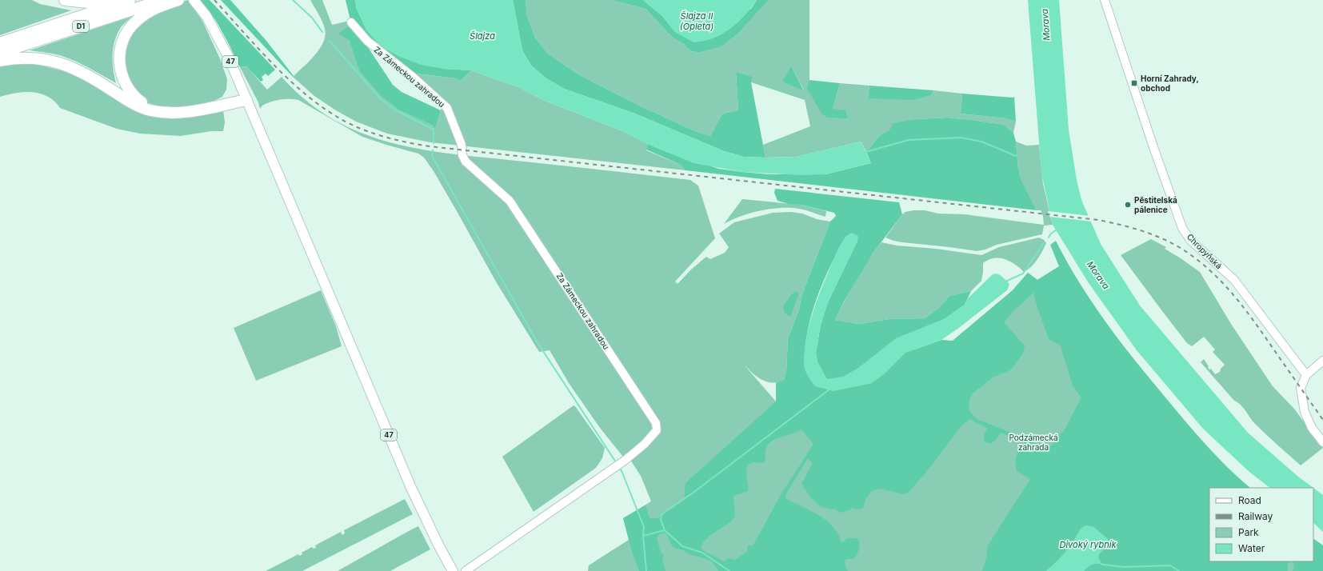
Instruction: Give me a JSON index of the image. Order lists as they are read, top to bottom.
{
  "streets": {
    "highway": ["D1"],
    "main road": ["47"],
    "street": ["Za Zámeckou zahradou", "Chropyňská"]
  },
  "water": [
    "Šlajza II (Opleta)",
    "Morava",
    "Šlajza",
    "Divoký rybník"
  ],
  "parks": ["Podzámecká zahrada"],
  "places": {
    "transit": ["Horní Zahrady, obchod"],
    "other": ["Pěstitelská pálenice"]
  },
  "legend": [
    "Road",
    "Railway",
    "Park",
    "Water"
  ]
}
